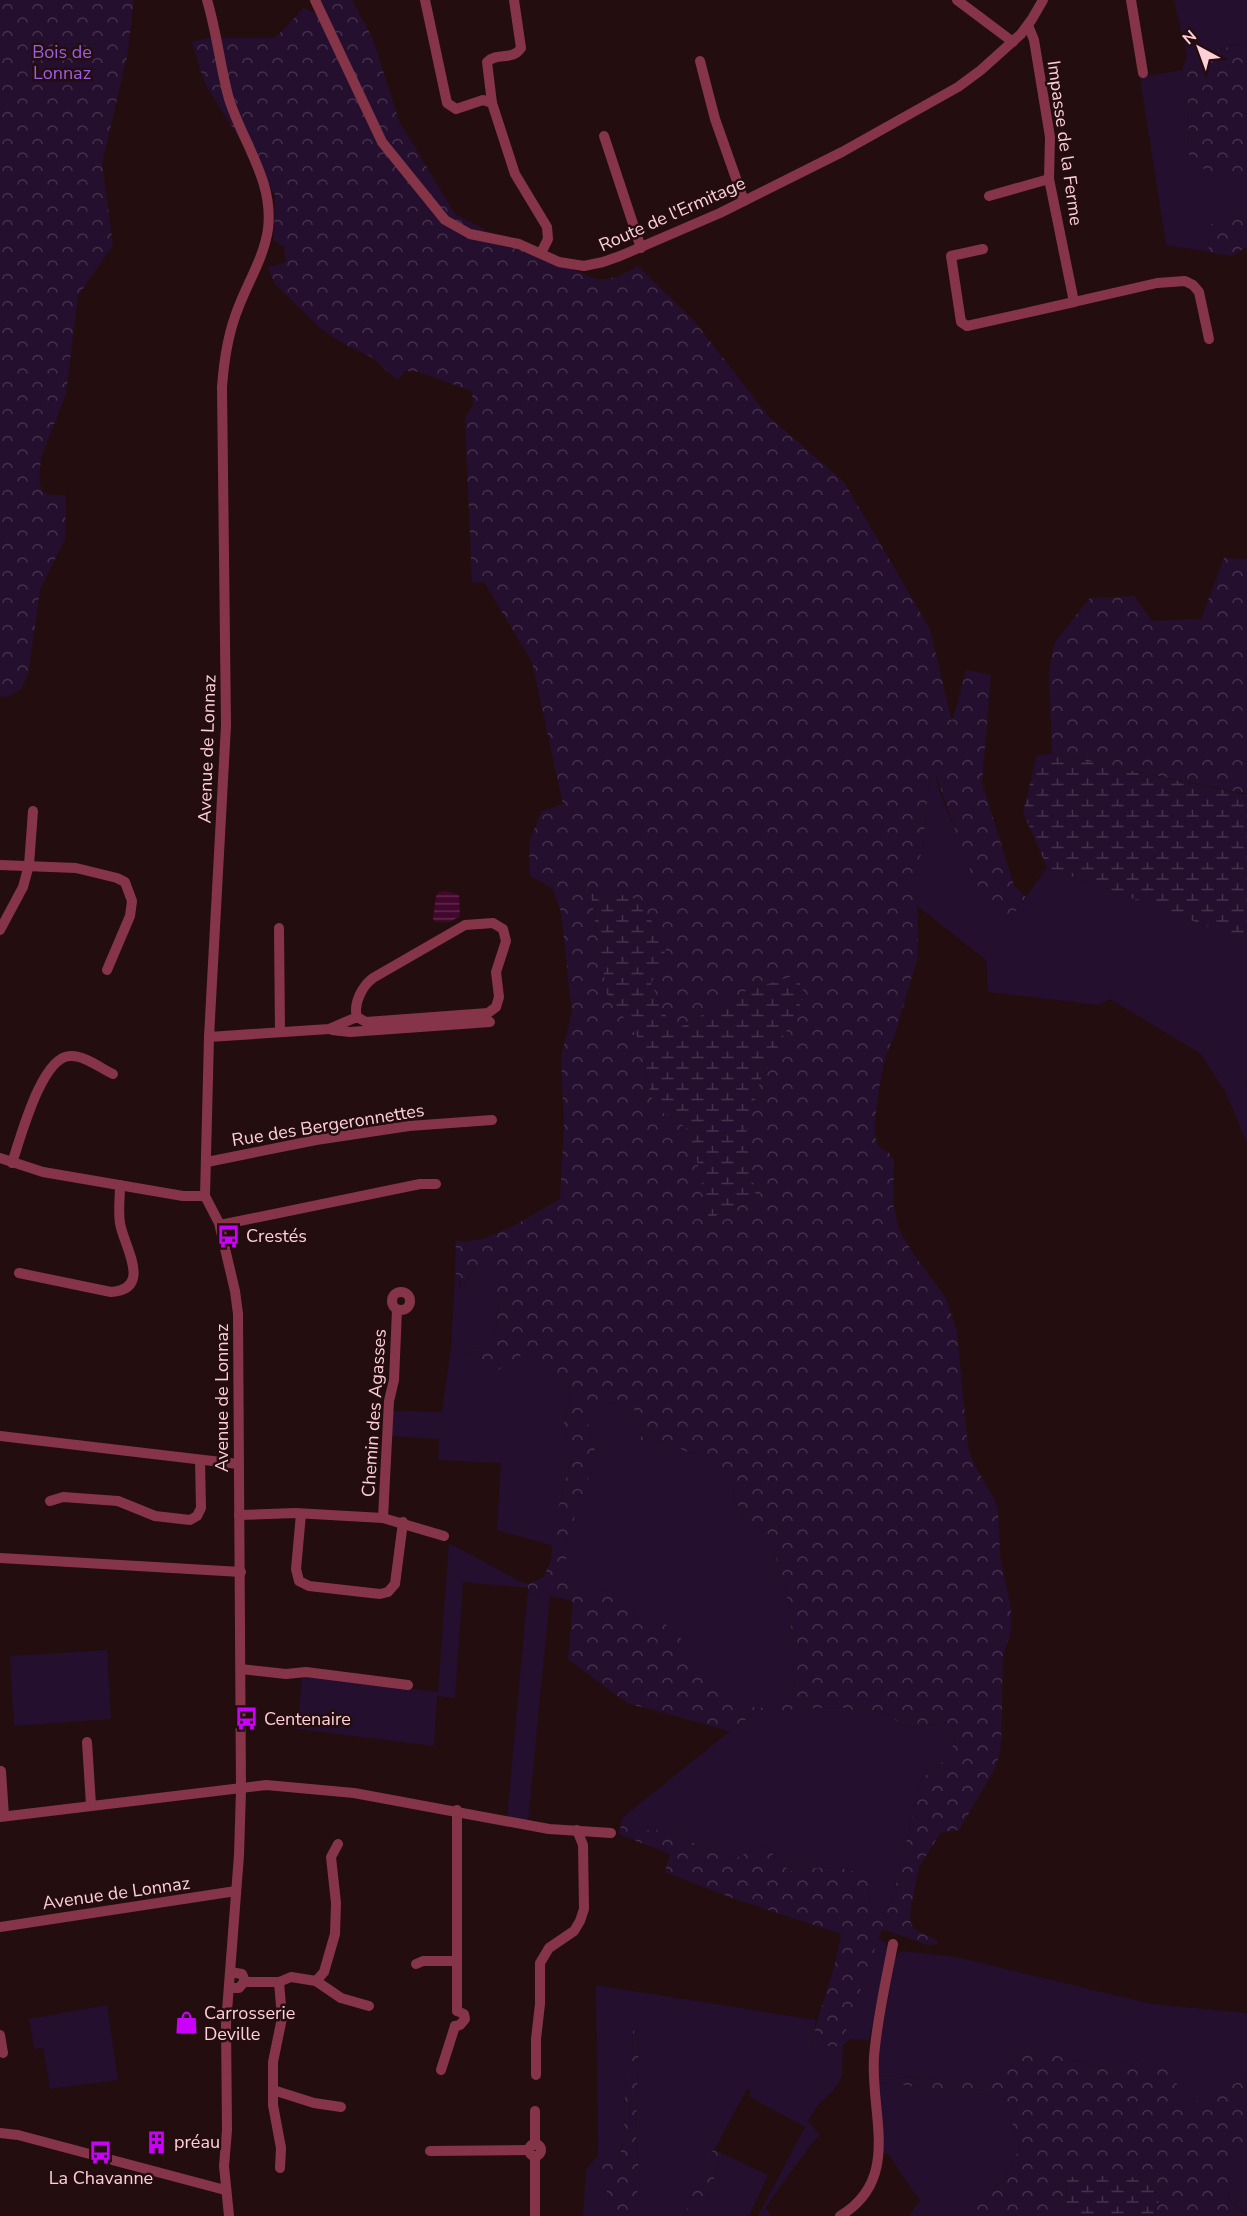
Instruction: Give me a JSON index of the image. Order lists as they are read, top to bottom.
{
  "streets": {
    "street": [
      "Impasse de la Ferme",
      "Route de l'Ermitage",
      "Avenue de Lonnaz",
      "Rue des Bergeronnettes",
      "Chemin des Agasses"
    ]
  },
  "crossings": [
    ["Impasse de la Ferme", "Route de l'Ermitage"],
    ["Avenue de Lonnaz", "Rue des Bergeronnettes"],
    ["Avenue de Lonnaz", "Chemin des Agasses"]
  ],
  "parks": ["Bois de Lonnaz"],
  "places": {
    "bus stop": ["Crestés", "Centenaire", "La Chavanne"],
    "shop": ["Carrosserie Deville"],
    "building": ["préau"]
  },
  "north": "top left"
}
